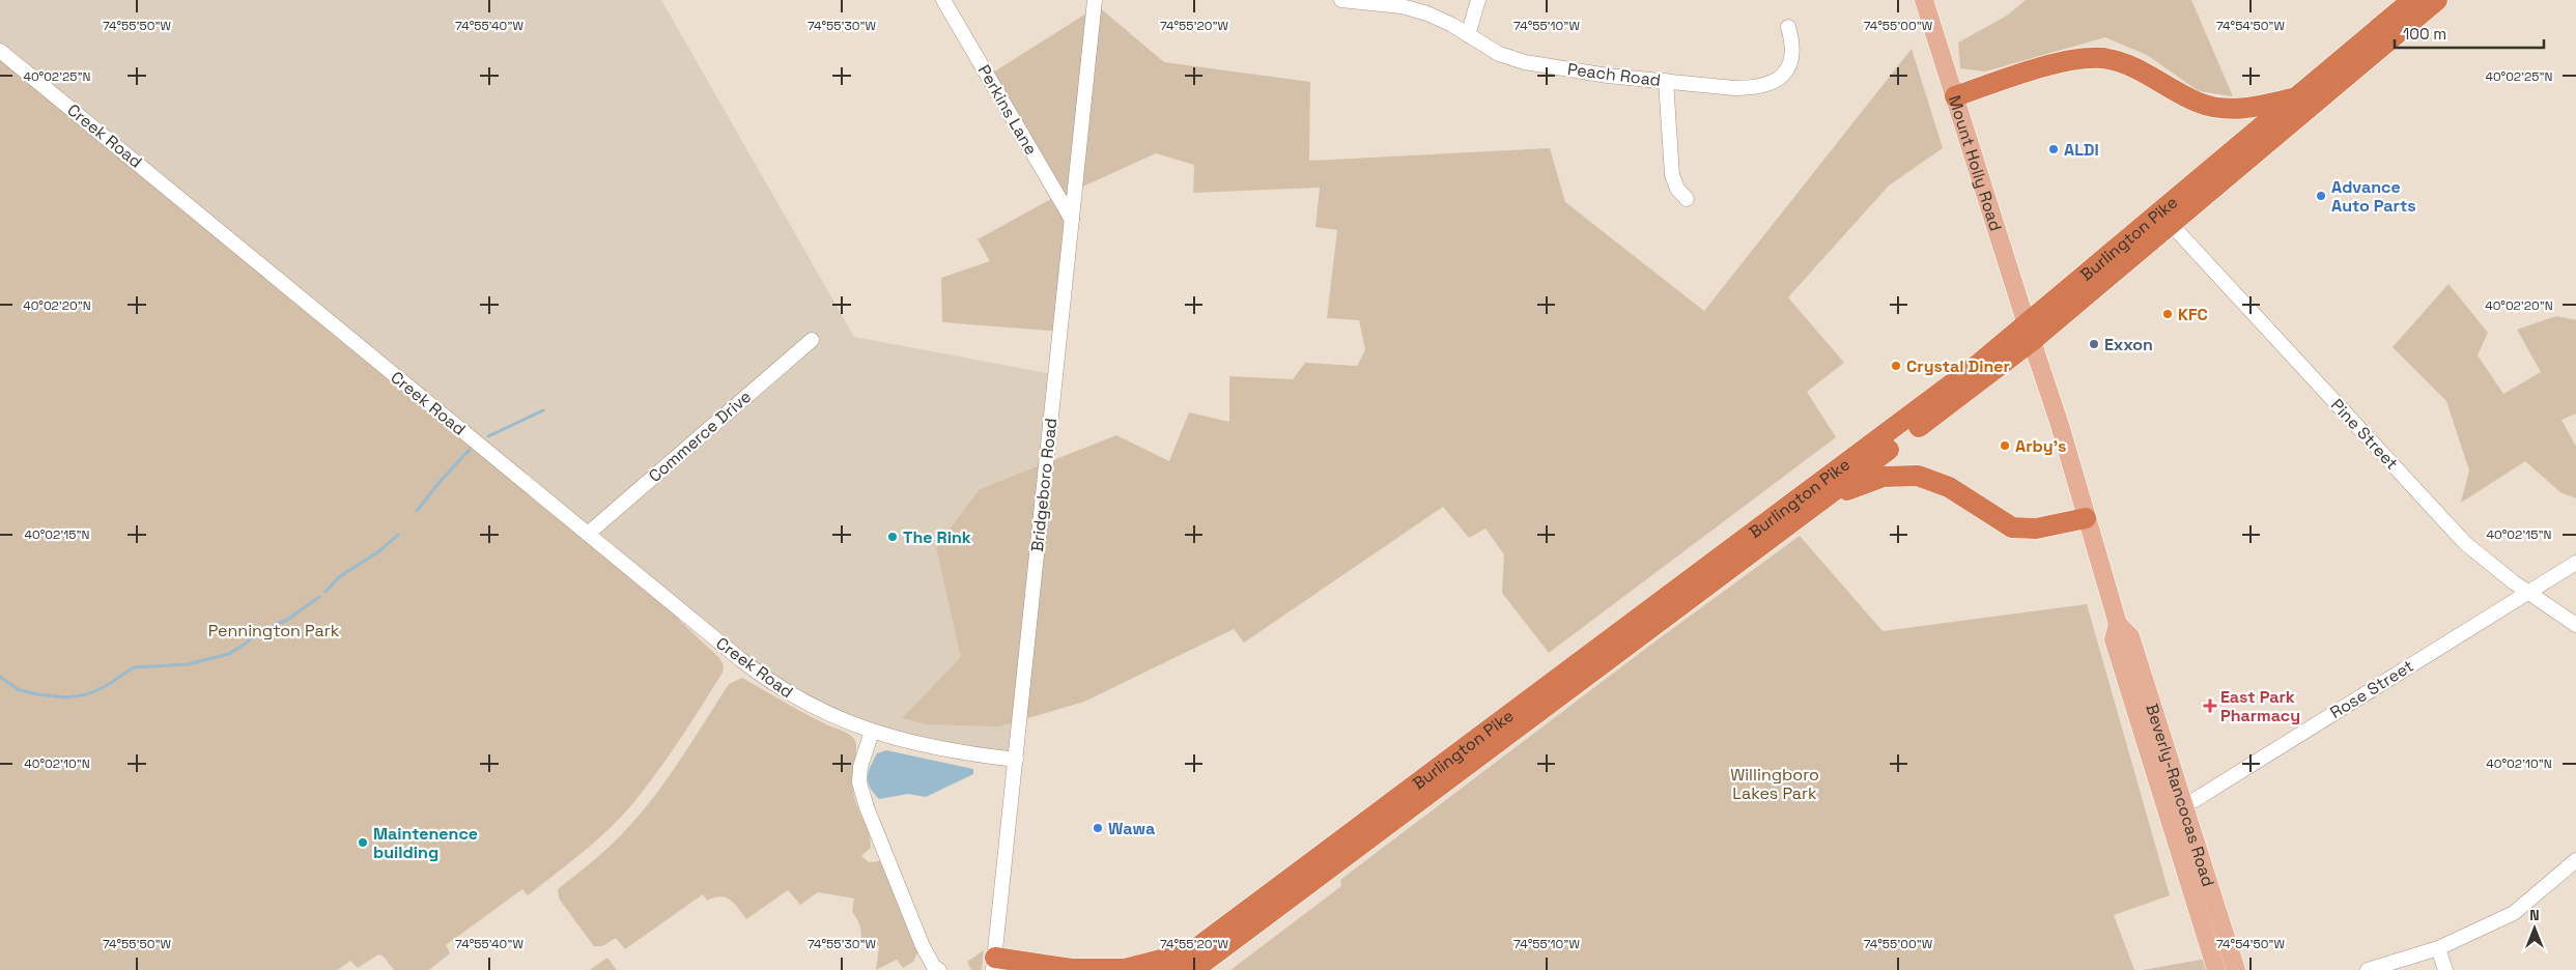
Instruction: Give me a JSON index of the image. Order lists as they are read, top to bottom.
{
  "streets": {
    "highway": ["Burlington Pike"],
    "main road": ["Mount Holly Road", "Beverly-Rancocas Road"],
    "street": [
      "Peach Road",
      "Perkins Lane",
      "Creek Road",
      "Pine Street",
      "Commerce Drive",
      "Bridgeboro Road",
      "Rose Street"
    ]
  },
  "crossings": [
    ["Perkins Lane", "Bridgeboro Road"],
    ["Creek Road", "Commerce Drive"],
    ["Creek Road", "Bridgeboro Road"],
    ["Mount Holly Road", "Burlington Pike"],
    ["Mount Holly Road", "Beverly-Rancocas Road"],
    ["Burlington Pike", "Pine Street"],
    ["Burlington Pike", "Beverly-Rancocas Road"],
    ["Pine Street", "Rose Street"],
    ["Rose Street", "Beverly-Rancocas Road"]
  ],
  "parks": ["Pennington Park", "Willingboro Lakes Park"],
  "places": {
    "other": [
      "ALDI",
      "Advance Auto Parts",
      "KFC",
      "Exxon",
      "Crystal Diner",
      "Arby's",
      "The Rink",
      "Wawa",
      "Maintenence building"
    ],
    "health": ["East Park Pharmacy"]
  },
  "scale_bar": "100 m",
  "north": "top",
  "coordinates": [
    "74°55'50\"W",
    "74°55'40\"W",
    "74°55'30\"W",
    "74°55'20\"W",
    "74°55'10\"W",
    "74°55'00\"W",
    "74°54'50\"W",
    "40°02'25\"N",
    "40°02'20\"N",
    "40°02'15\"N",
    "40°02'10\"N"
  ]
}
